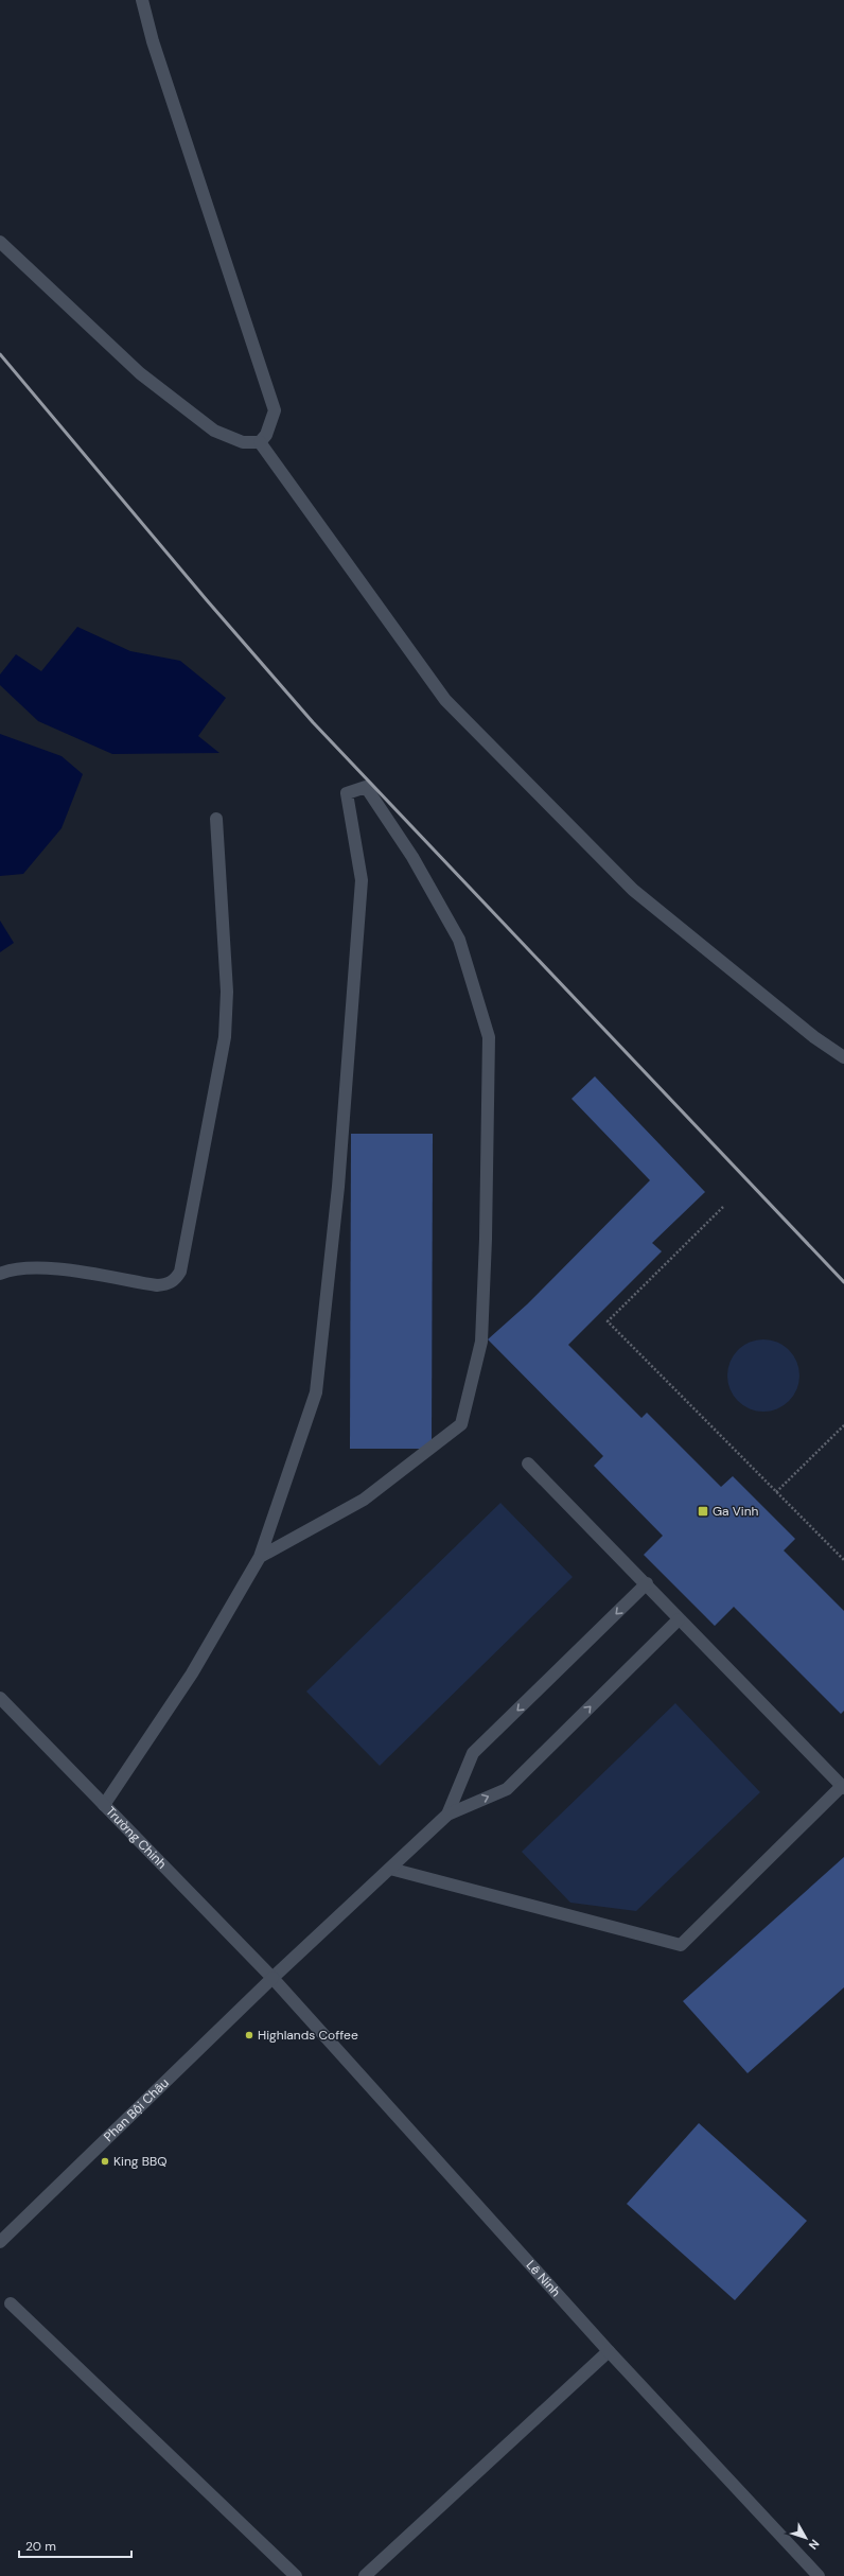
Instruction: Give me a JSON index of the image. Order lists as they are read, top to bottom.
{
  "streets": {
    "street": ["Trường Chinh", "Phan Bội Châu", "Lê Ninh"]
  },
  "crossings": [
    ["Trường Chinh", "Phan Bội Châu"],
    ["Trường Chinh", "Lê Ninh"],
    ["Phan Bội Châu", "Lê Ninh"]
  ],
  "places": {
    "transit": ["Ga Vinh"],
    "other": ["Highlands Coffee", "King BBQ"]
  },
  "scale_bar": "20 m",
  "north": "bottom right"
}
